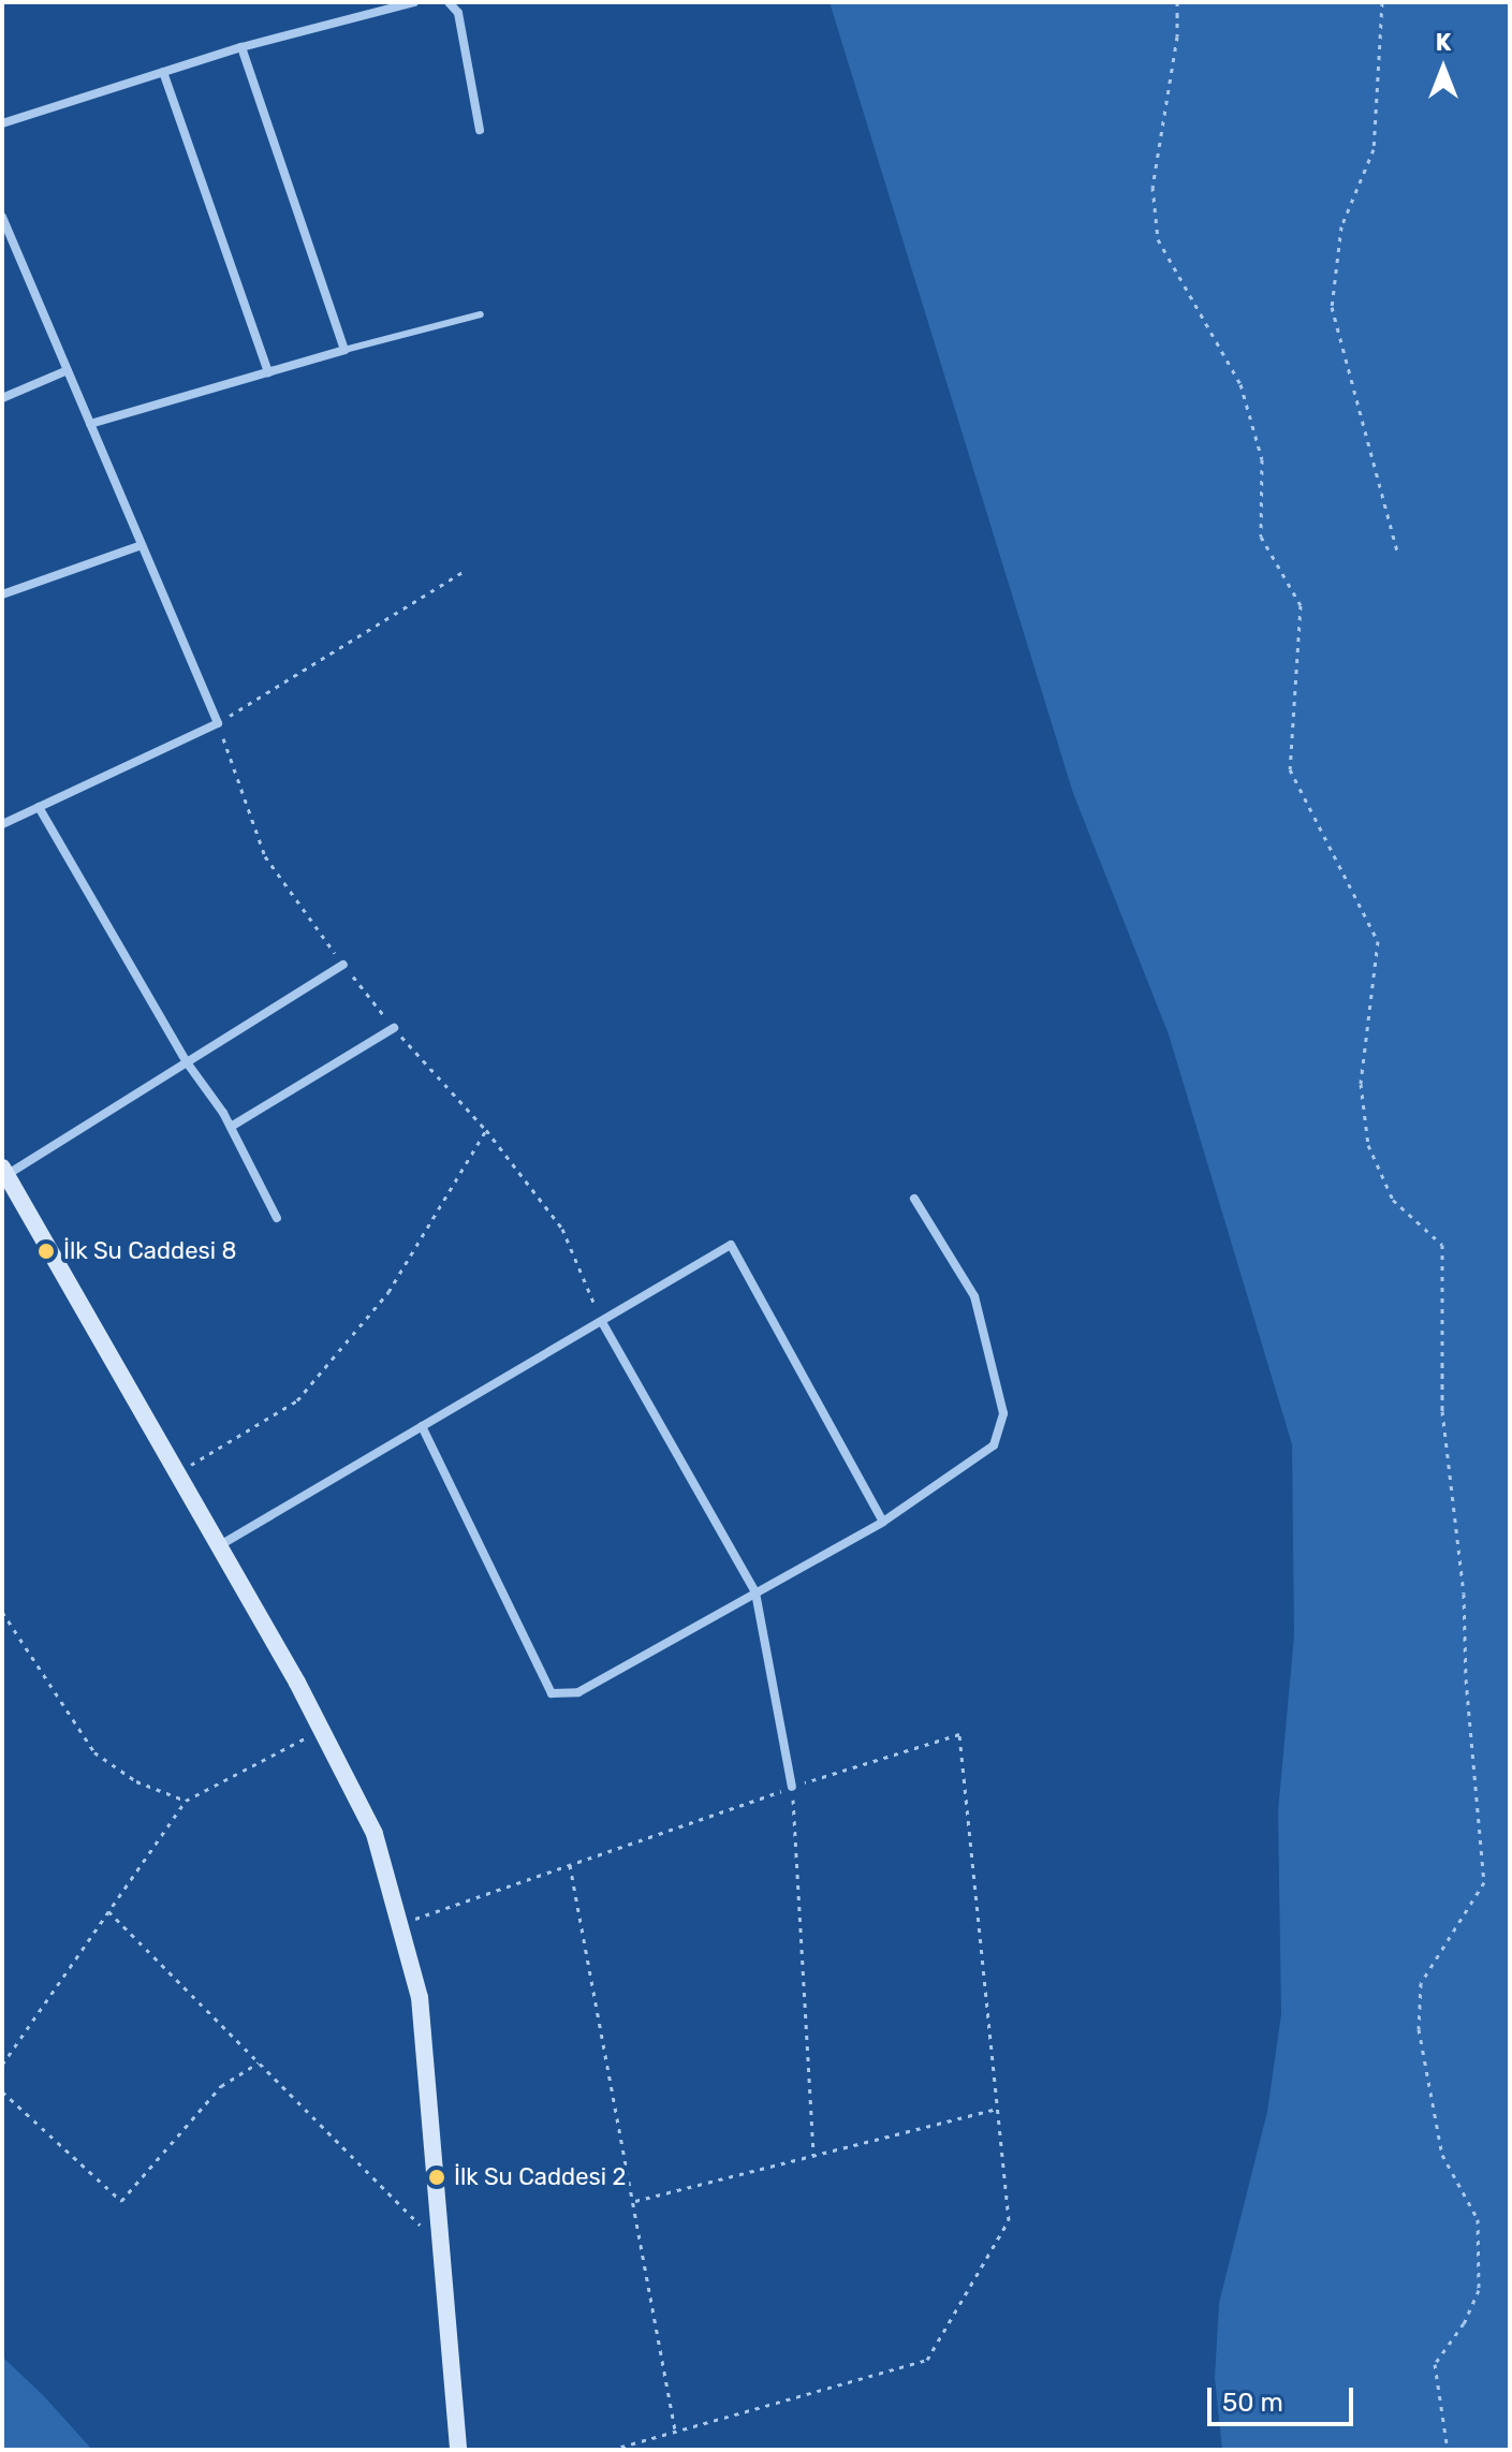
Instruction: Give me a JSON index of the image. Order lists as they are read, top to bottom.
{
  "places": ["İlk Su Caddesi 8", "İlk Su Caddesi 2"],
  "scale_bar": "50 m",
  "north": "top"
}
